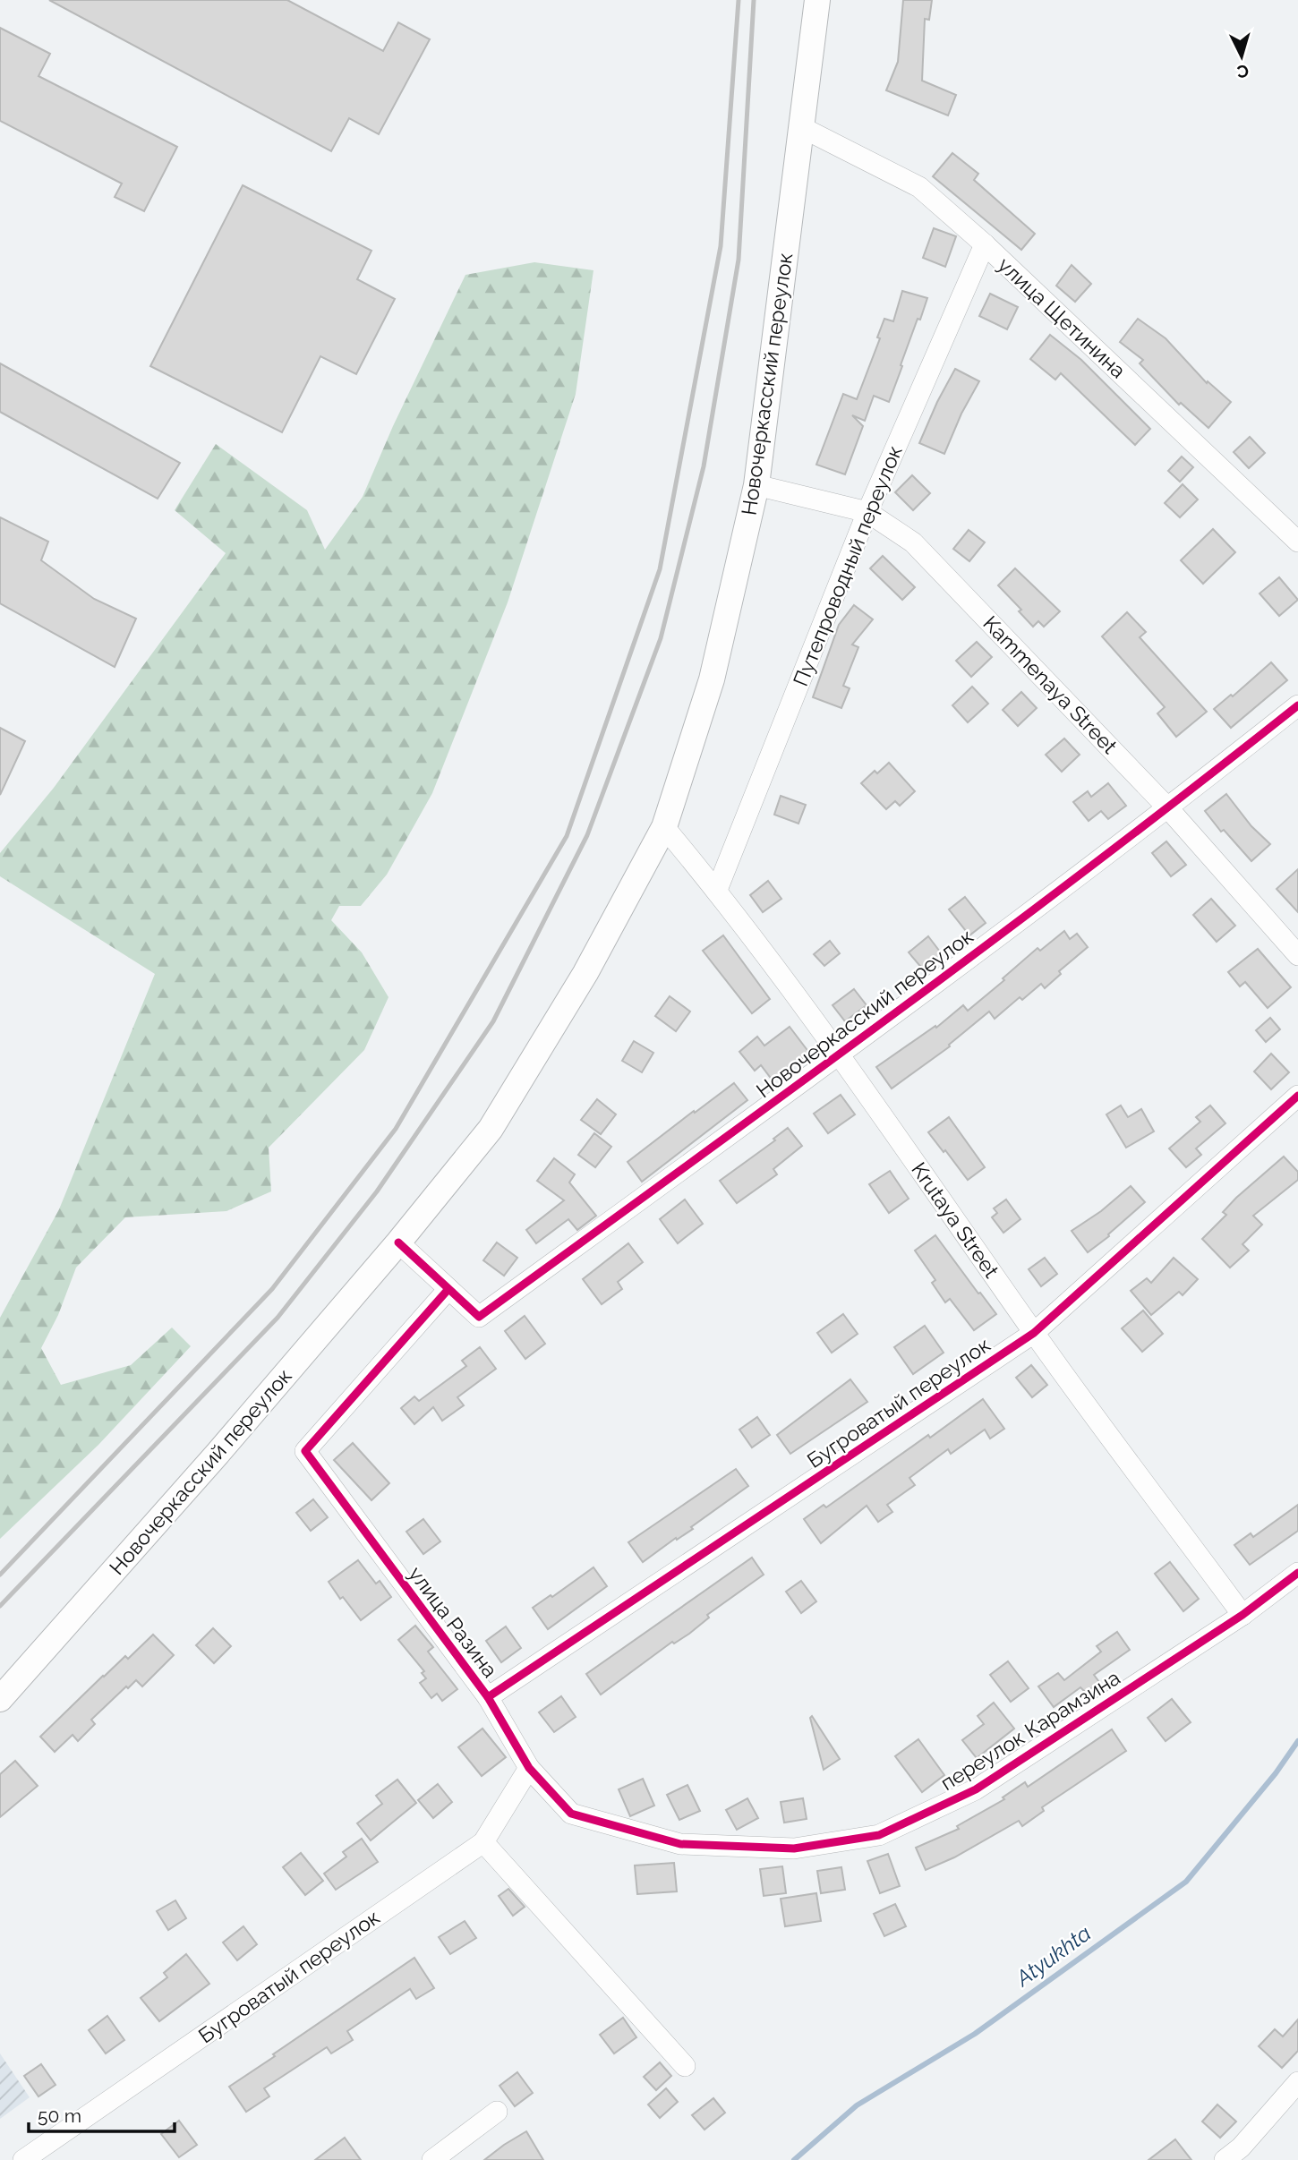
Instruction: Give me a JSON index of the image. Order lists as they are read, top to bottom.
{
  "streets": {
    "main road": ["Новочеркасский переулок"],
    "street": [
      "улица Щетинина",
      "Путепроводный переулок",
      "Kammenaya Street",
      "Krutaya Street",
      "Бугроватый переулок",
      "улица Разина",
      "переулок Карамзина"
    ]
  },
  "crossings": [
    ["улица Щетинина", "Новочеркасский переулок"],
    ["улица Щетинина", "Путепроводный переулок"],
    ["Новочеркасский переулок", "Kammenaya Street"],
    ["Новочеркасский переулок", "Krutaya Street"],
    ["Новочеркасский переулок", "улица Разина"],
    ["Путепроводный переулок", "Kammenaya Street"],
    ["Путепроводный переулок", "Krutaya Street"],
    ["Krutaya Street", "Бугроватый переулок"],
    ["Krutaya Street", "переулок Карамзина"],
    ["Бугроватый переулок", "улица Разина"],
    ["улица Разина", "переулок Карамзина"]
  ],
  "water": ["Atyukhta"],
  "scale_bar": "50 m",
  "north": "bottom"
}
